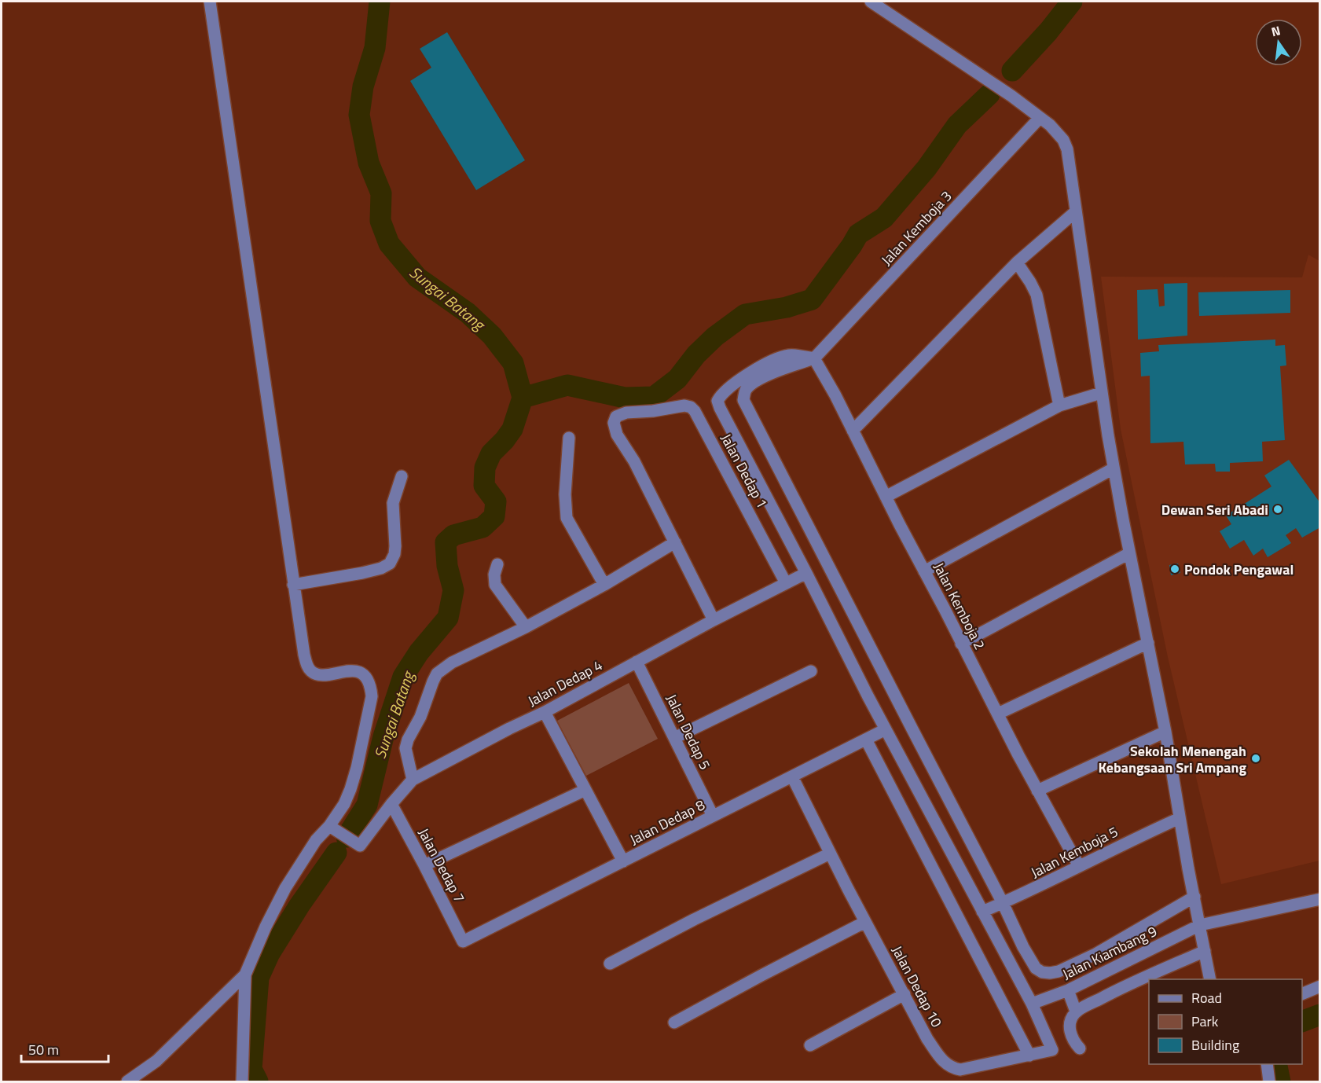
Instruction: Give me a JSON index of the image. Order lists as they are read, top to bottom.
{
  "streets": {
    "street": [
      "Jalan Kemboja 3",
      "Jalan Dedap 1",
      "Jalan Kemboja 2",
      "Jalan Dedap 4",
      "Jalan Dedap 5",
      "Jalan Dedap 8",
      "Jalan Kemboja 5",
      "Jalan Dedap 7",
      "Jalan Kiambang 9",
      "Jalan Dedap 10"
    ]
  },
  "crossings": [
    ["Jalan Kemboja 3", "Jalan Kemboja 2"],
    ["Jalan Dedap 1", "Jalan Dedap 4"],
    ["Jalan Kemboja 2", "Jalan Kemboja 5"],
    ["Jalan Dedap 4", "Jalan Dedap 5"],
    ["Jalan Dedap 4", "Jalan Dedap 7"],
    ["Jalan Dedap 5", "Jalan Dedap 8"],
    ["Jalan Dedap 8", "Jalan Dedap 7"],
    ["Jalan Dedap 8", "Jalan Dedap 10"],
    ["Jalan Kiambang 9", "Jalan Dedap 10"]
  ],
  "water": ["Sungai Batang"],
  "places": ["Dewan Seri Abadi", "Pondok Pengawal", "Sekolah Menengah Kebangsaan Sri Ampang"],
  "legend": ["Road", "Park", "Building"],
  "scale_bar": "50 m",
  "north": "top"
}
